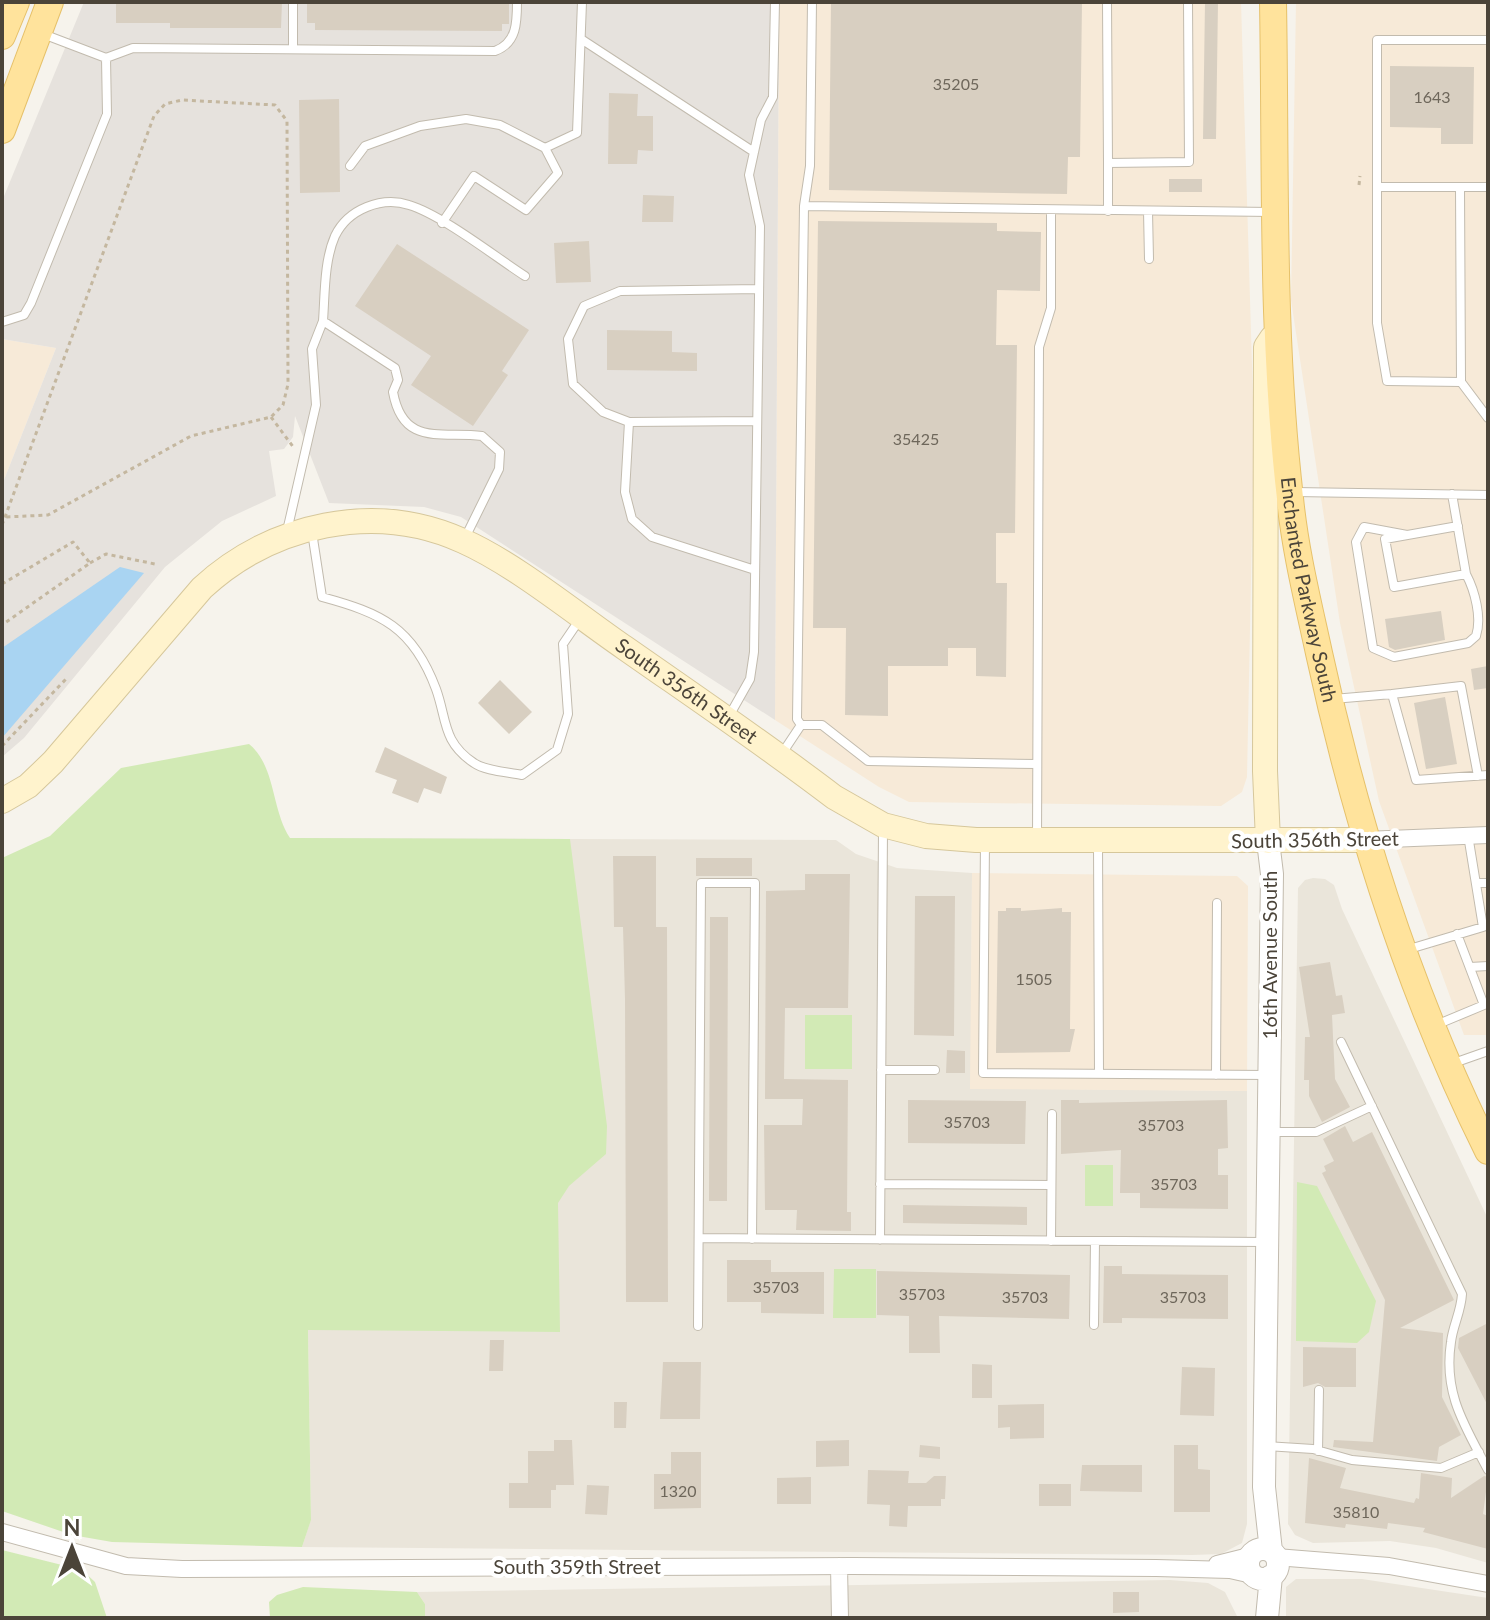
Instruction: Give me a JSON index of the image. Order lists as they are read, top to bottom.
{
  "streets": {
    "main road": ["Enchanted Parkway South", "South 356th Street", "16th Avenue South"],
    "street": ["South 359th Street"]
  },
  "crossings": [
    ["Enchanted Parkway South", "South 356th Street"],
    ["Enchanted Parkway South", "16th Avenue South"],
    ["South 356th Street", "16th Avenue South"],
    ["16th Avenue South", "South 359th Street"]
  ],
  "house_numbers": [
    "35205",
    "1643",
    "35425",
    "1505",
    "35703",
    "35703",
    "35703",
    "35703",
    "35703",
    "35703",
    "35703",
    "1320",
    "35810"
  ],
  "north": "top"
}
